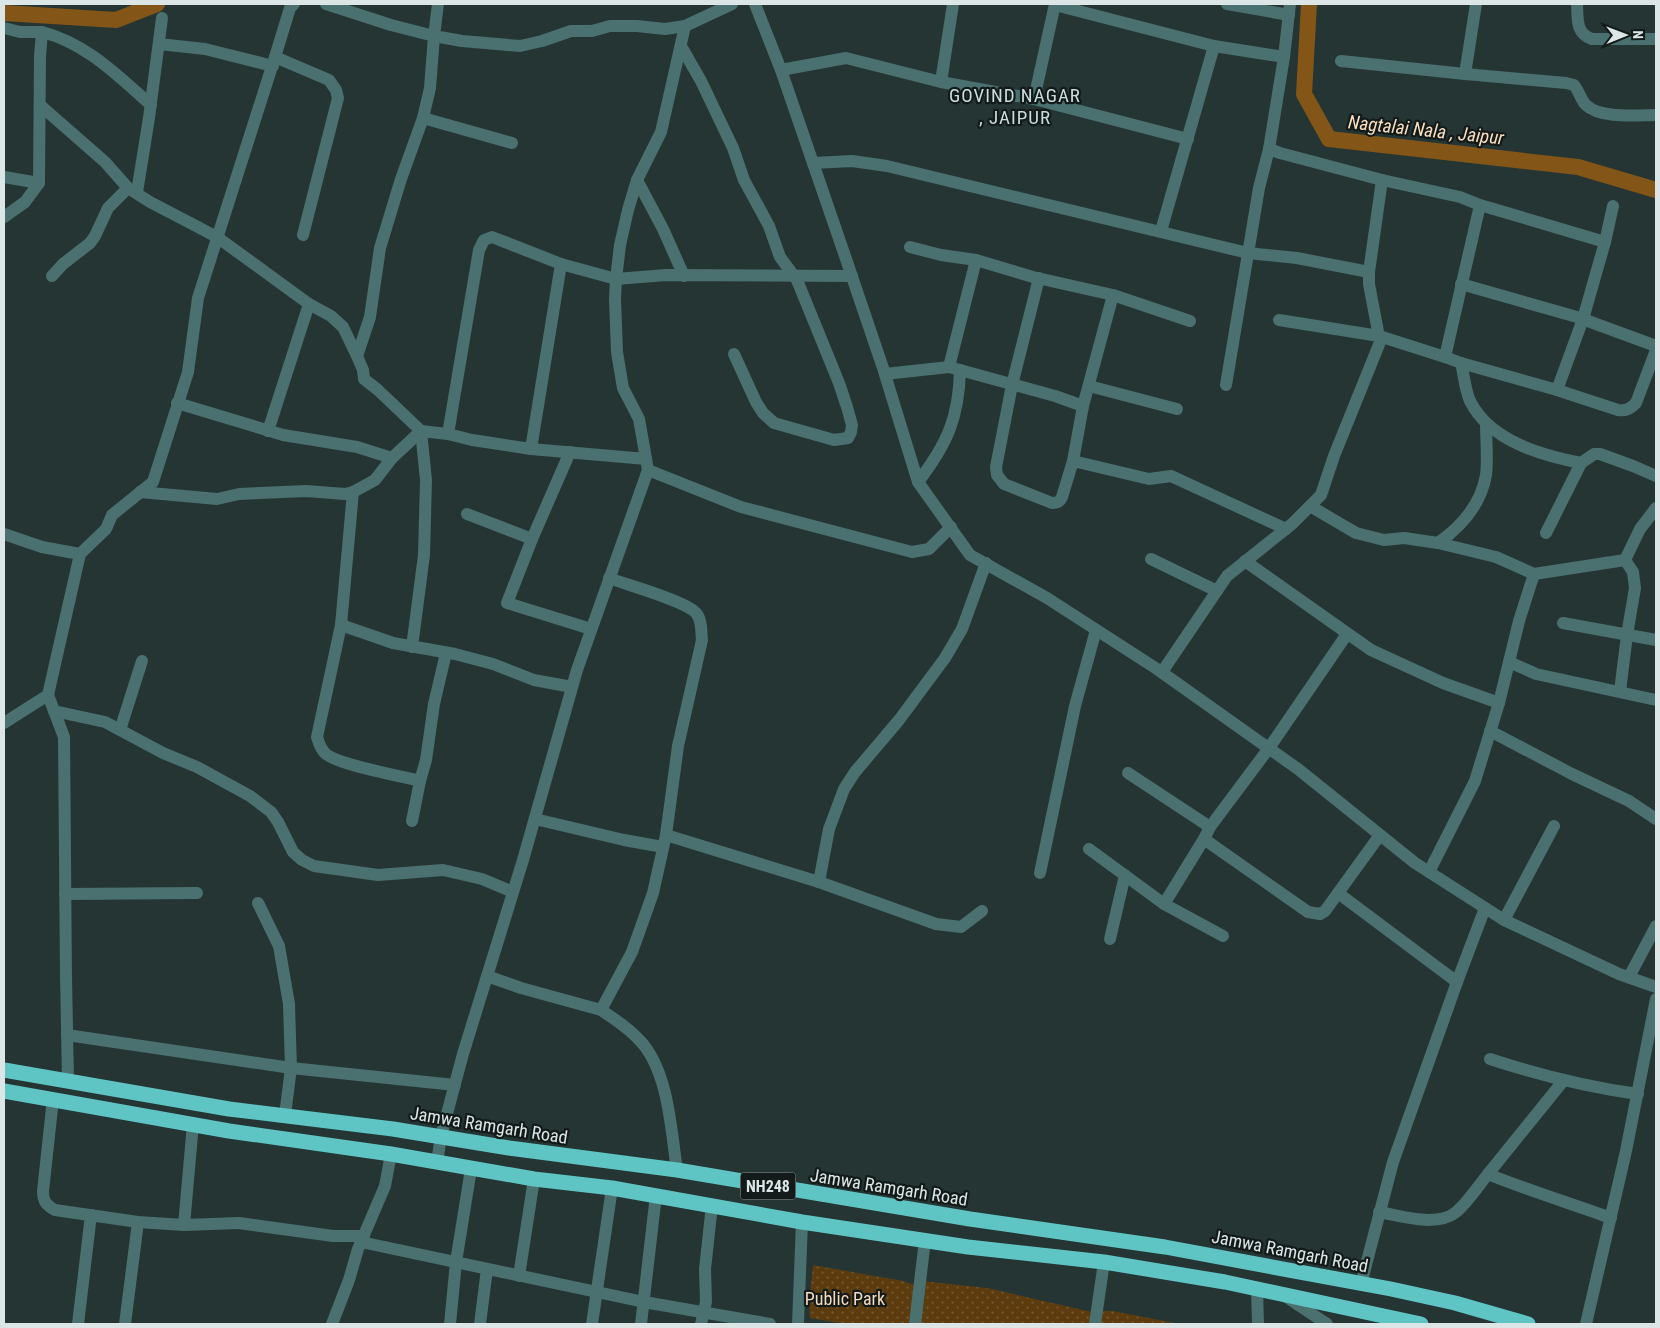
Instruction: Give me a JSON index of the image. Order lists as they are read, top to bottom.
{
  "streets": {
    "highway": ["Jamwa Ramgarh Road", "NH248"]
  },
  "districts": ["GOVIND NAGAR , JAIPUR"],
  "water": ["Nagtalai Nala , Jaipur"],
  "parks": ["Public Park"],
  "north": "right"
}
